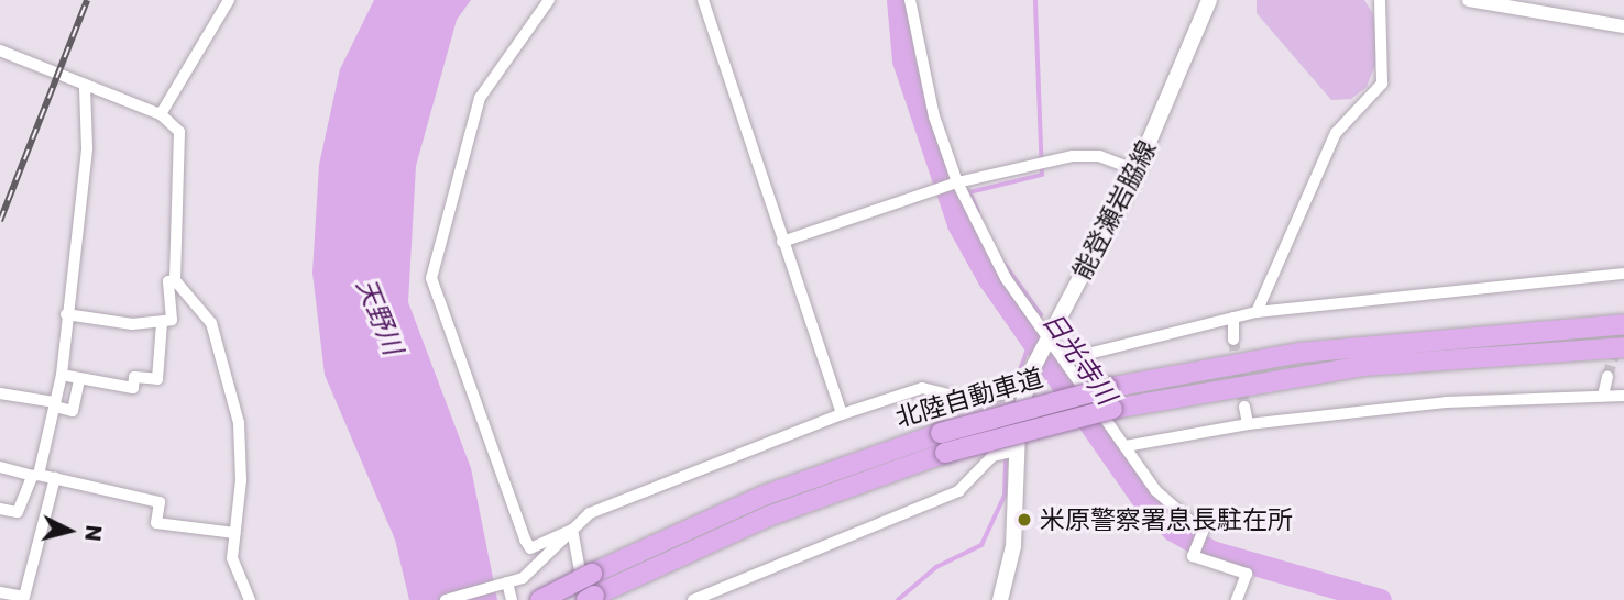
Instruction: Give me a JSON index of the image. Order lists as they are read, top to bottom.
{
  "streets": {
    "highway": ["北陸自動車道"],
    "main road": ["能登瀬岩脇線"]
  },
  "water": ["天野川", "日光寺川"],
  "places": ["米原警察署息長駐在所"],
  "north": "right"
}
